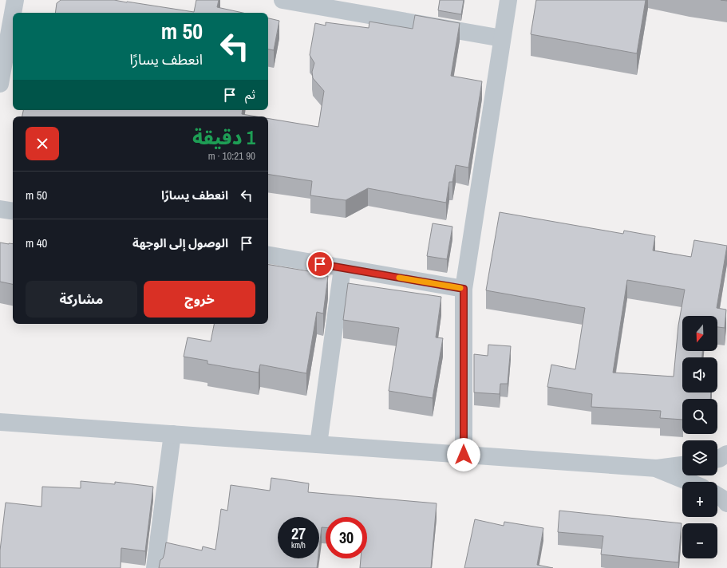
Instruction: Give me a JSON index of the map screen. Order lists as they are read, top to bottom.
{
  "north": "bottom",
  "page": {
    "turn": ["50 m", "انعطف يسارًا"],
    "then": "ثم",
    "heading": ["1 دقيقة", "90 m · 10:21"],
    "list": [
      {
        "name": "انعطف يسارًا",
        "value": "50 m"
      },
      {
        "name": "الوصول إلى الوجهة",
        "value": "40 m"
      }
    ],
    "buttons": ["خروج", "مشاركة"],
    "map_buttons": ["+", "−"],
    "speed": "27 km/h",
    "limit": "30"
  }
}
